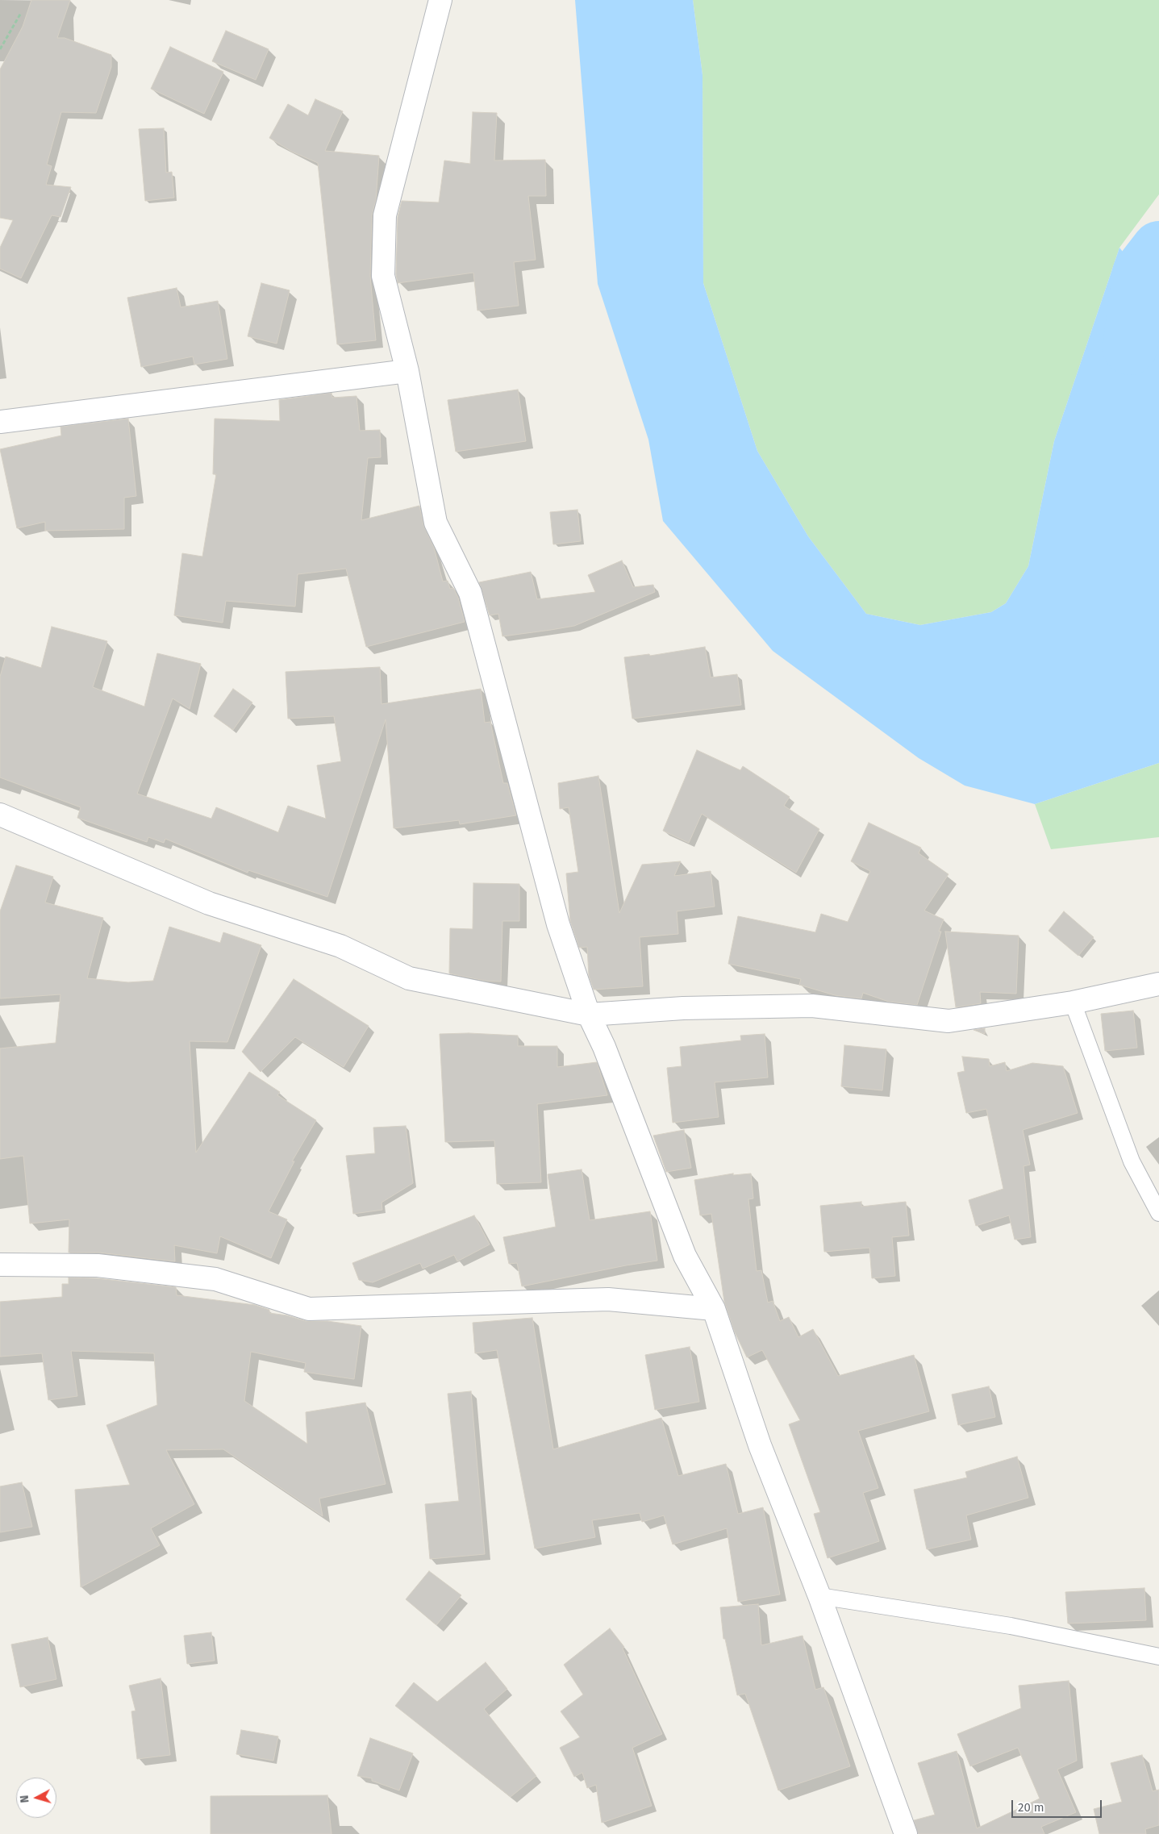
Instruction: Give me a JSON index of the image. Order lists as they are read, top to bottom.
{
  "scale_bar": "20 m",
  "north": "left"
}
